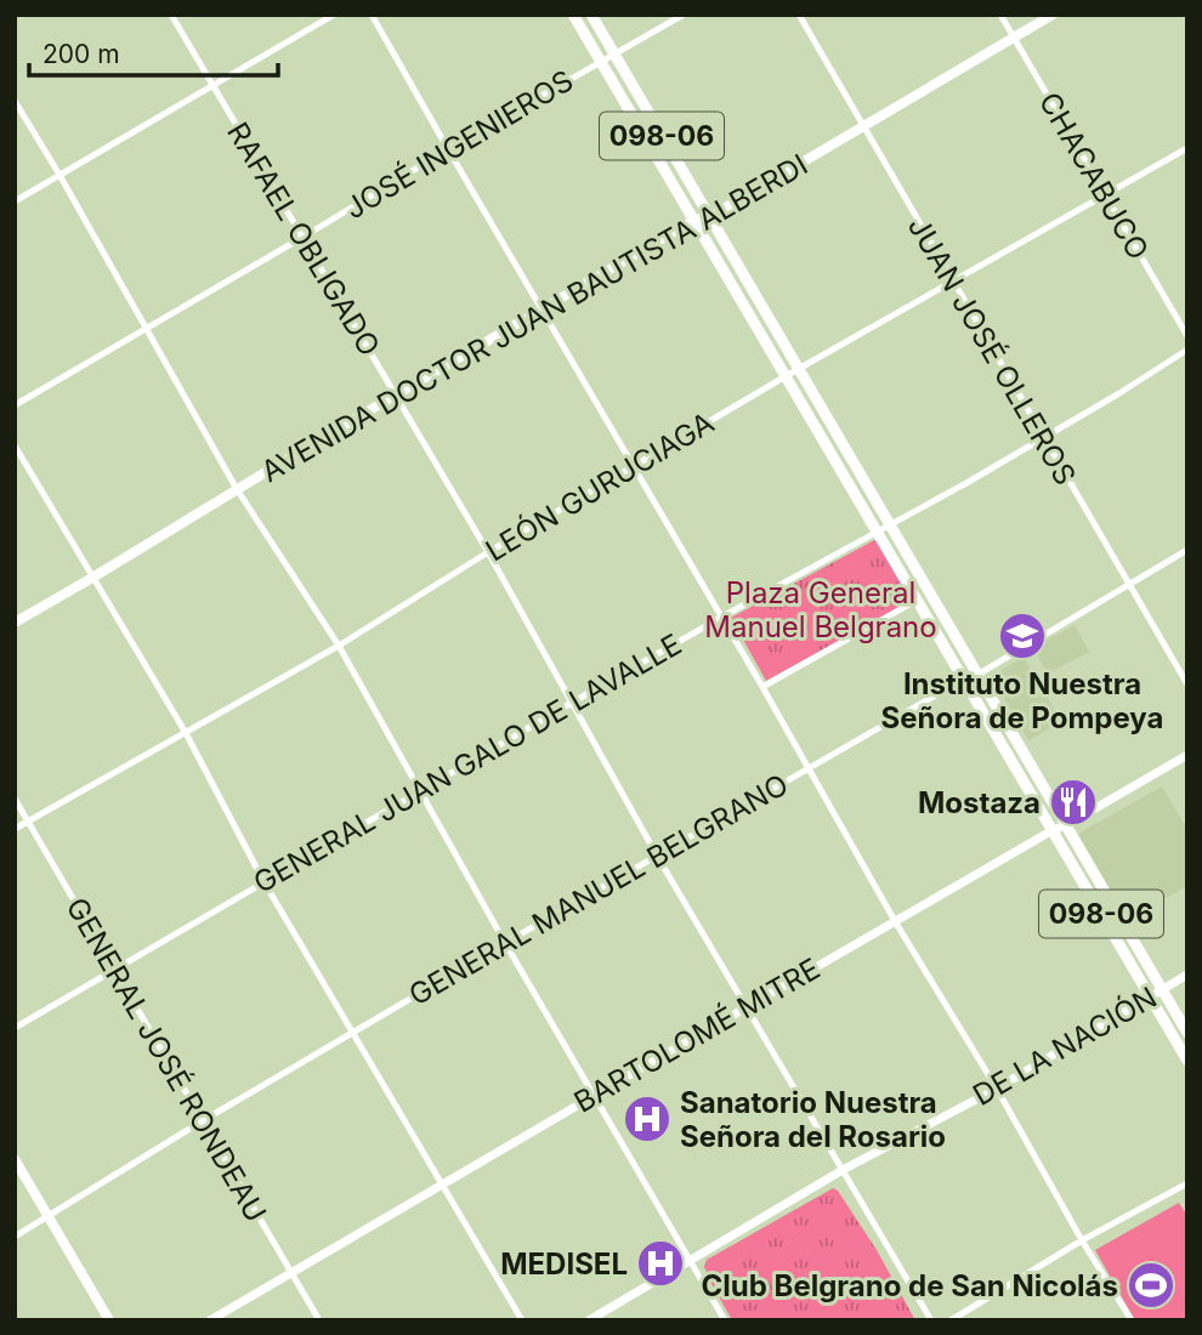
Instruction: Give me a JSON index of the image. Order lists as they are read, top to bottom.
{
  "streets": {
    "main road": ["098-06", "AVENIDA DOCTOR JUAN BAUTISTA ALBERDI"],
    "street": [
      "JOSÉ INGENIEROS",
      "CHACABUCO",
      "RAFAEL OBLIGADO",
      "JUAN JOSÉ OLLEROS",
      "LEÓN GURUCIAGA",
      "GENERAL JUAN GALO DE LAVALLE",
      "GENERAL MANUEL BELGRANO",
      "BARTOLOMÉ MITRE",
      "DE LA NACIÓN",
      "GENERAL JOSÉ RONDEAU"
    ]
  },
  "crossings": [
    ["098-06", "JOSÉ INGENIEROS"],
    ["098-06", "AVENIDA DOCTOR JUAN BAUTISTA ALBERDI"],
    ["098-06", "LEÓN GURUCIAGA"],
    ["098-06", "GENERAL JUAN GALO DE LAVALLE"],
    ["098-06", "GENERAL MANUEL BELGRANO"],
    ["098-06", "BARTOLOMÉ MITRE"],
    ["098-06", "DE LA NACIÓN"],
    ["JOSÉ INGENIEROS", "RAFAEL OBLIGADO"],
    ["CHACABUCO", "AVENIDA DOCTOR JUAN BAUTISTA ALBERDI"],
    ["CHACABUCO", "LEÓN GURUCIAGA"],
    ["RAFAEL OBLIGADO", "AVENIDA DOCTOR JUAN BAUTISTA ALBERDI"],
    ["RAFAEL OBLIGADO", "LEÓN GURUCIAGA"],
    ["RAFAEL OBLIGADO", "GENERAL JUAN GALO DE LAVALLE"],
    ["RAFAEL OBLIGADO", "GENERAL MANUEL BELGRANO"],
    ["RAFAEL OBLIGADO", "BARTOLOMÉ MITRE"],
    ["RAFAEL OBLIGADO", "DE LA NACIÓN"],
    ["AVENIDA DOCTOR JUAN BAUTISTA ALBERDI", "JUAN JOSÉ OLLEROS"],
    ["JUAN JOSÉ OLLEROS", "LEÓN GURUCIAGA"],
    ["JUAN JOSÉ OLLEROS", "GENERAL JUAN GALO DE LAVALLE"],
    ["JUAN JOSÉ OLLEROS", "GENERAL MANUEL BELGRANO"],
    ["LEÓN GURUCIAGA", "GENERAL JOSÉ RONDEAU"],
    ["GENERAL JUAN GALO DE LAVALLE", "GENERAL JOSÉ RONDEAU"],
    ["GENERAL MANUEL BELGRANO", "GENERAL JOSÉ RONDEAU"],
    ["BARTOLOMÉ MITRE", "GENERAL JOSÉ RONDEAU"]
  ],
  "parks": ["Plaza General Manuel Belgrano"],
  "places": {
    "school or university": ["Instituto Nuestra Señora de Pompeya"],
    "restaurant": ["Mostaza"],
    "hospital": ["Sanatorio Nuestra Señora del Rosario", "MEDISEL"],
    "sports": ["Club Belgrano de San Nicolás"]
  },
  "scale_bar": "200 m"
}
